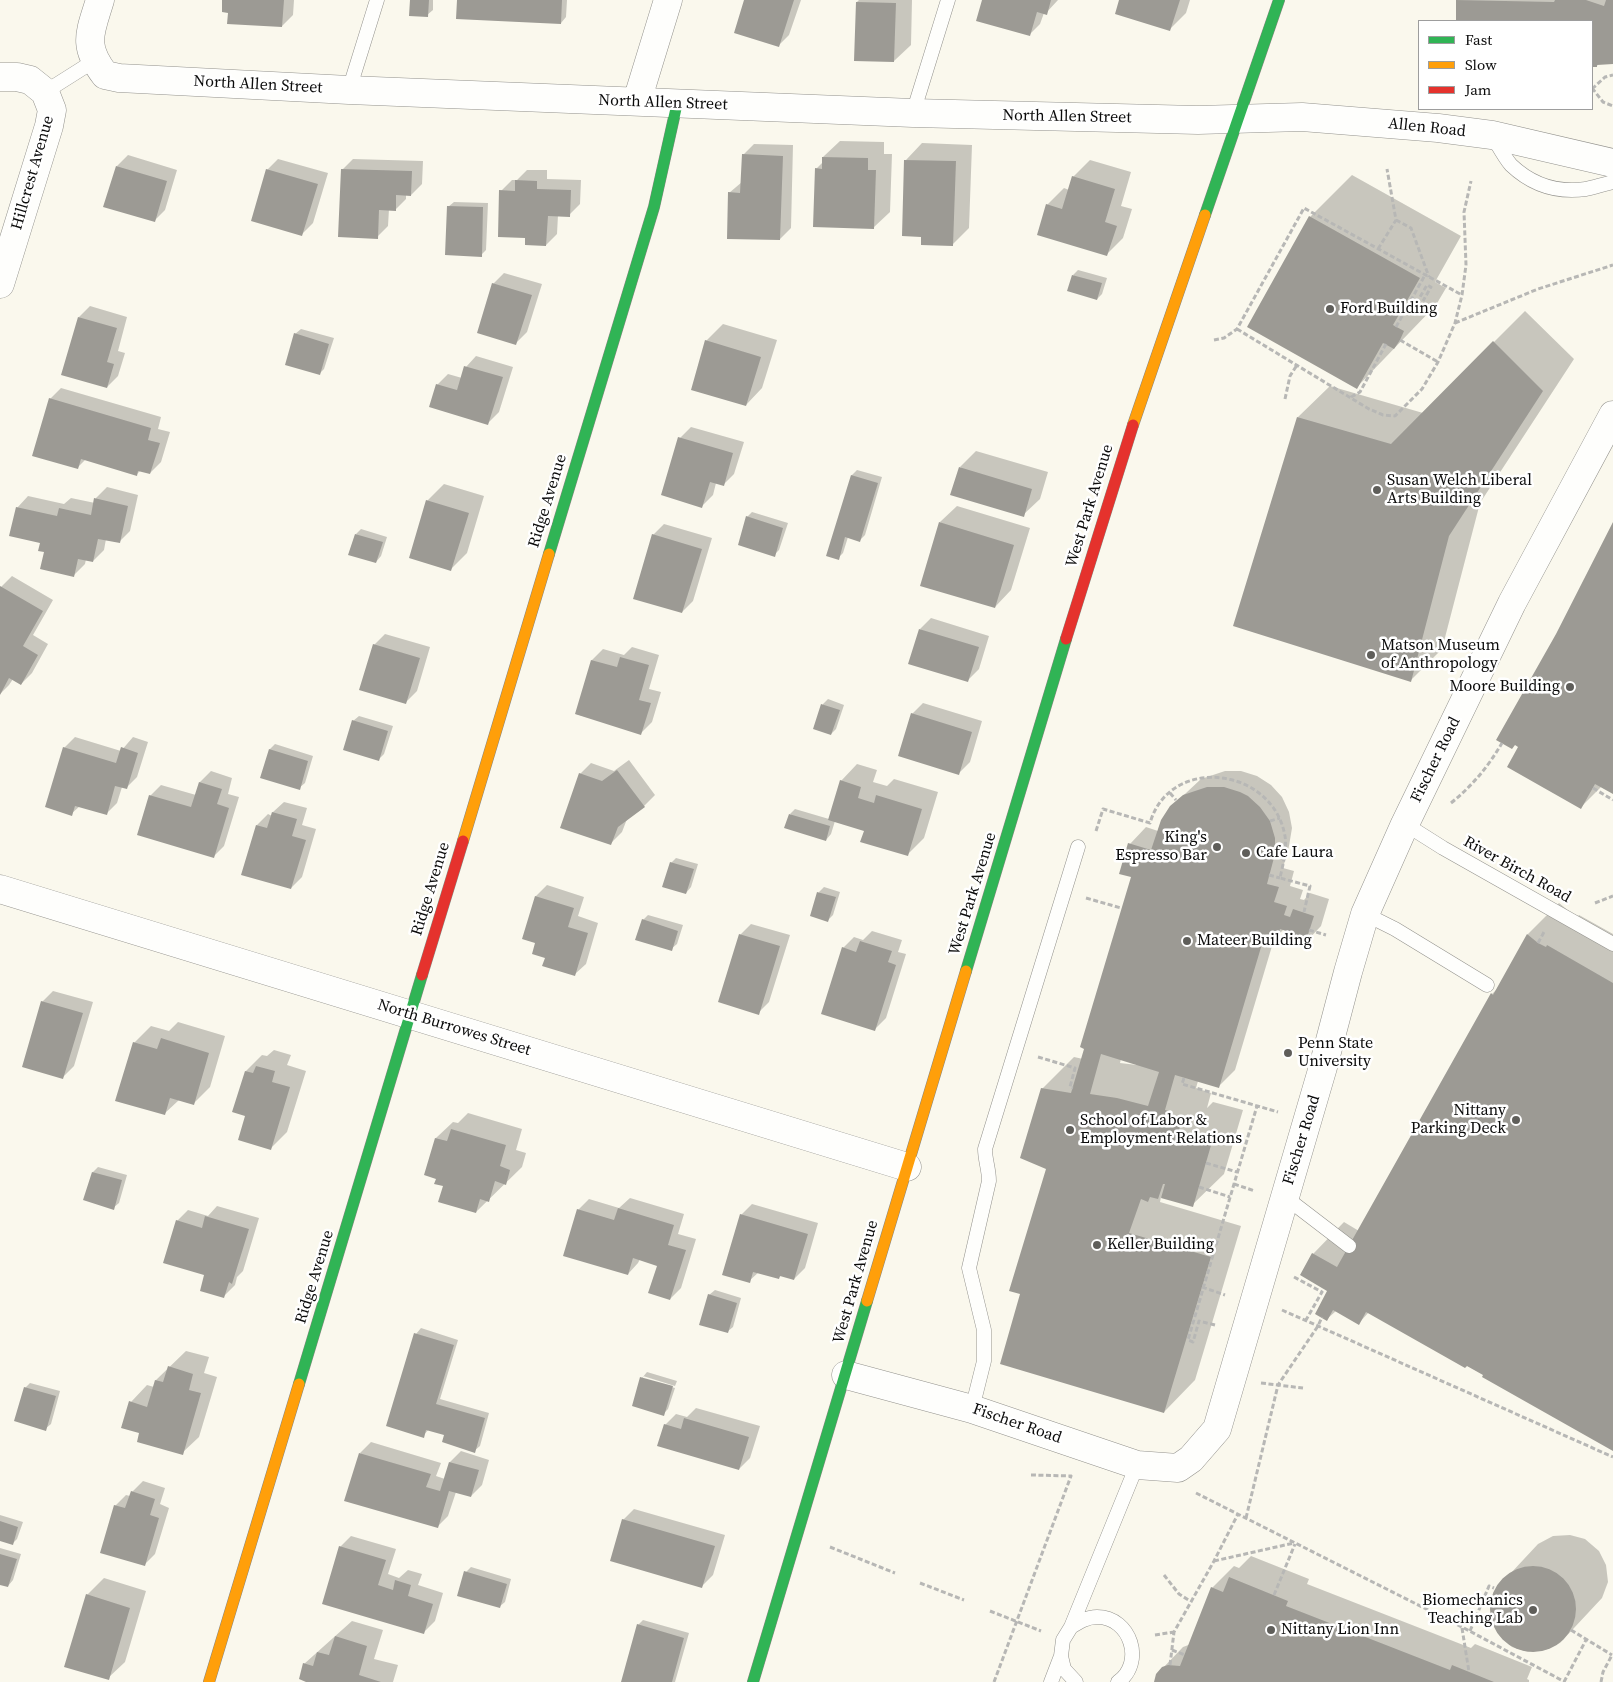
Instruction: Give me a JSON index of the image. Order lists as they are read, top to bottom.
{
  "streets": {
    "main road": ["Ridge Avenue", "West Park Avenue"],
    "street": [
      "North Allen Street",
      "Allen Road",
      "Hillcrest Avenue",
      "Fischer Road",
      "North Burrowes Street"
    ],
    "lane": ["River Birch Road"]
  },
  "crossings": [
    ["North Allen Street", "Allen Road"],
    ["North Allen Street", "Ridge Avenue"],
    ["North Allen Street", "West Park Avenue"],
    ["Allen Road", "West Park Avenue"],
    ["Ridge Avenue", "North Burrowes Street"],
    ["West Park Avenue", "Fischer Road"],
    ["West Park Avenue", "North Burrowes Street"],
    ["Fischer Road", "River Birch Road"]
  ],
  "places": [
    "Ford Building",
    "Susan Welch Liberal Arts Building",
    "Matson Museum of Anthropology",
    "Moore Building",
    "King's Espresso Bar",
    "Cafe Laura",
    "Mateer Building",
    "Penn State University",
    "Nittany Parking Deck",
    "School of Labor & Employment Relations",
    "Keller Building",
    "Biomechanics Teaching Lab",
    "Nittany Lion Inn"
  ],
  "legend": ["Fast", "Slow", "Jam"]
}
